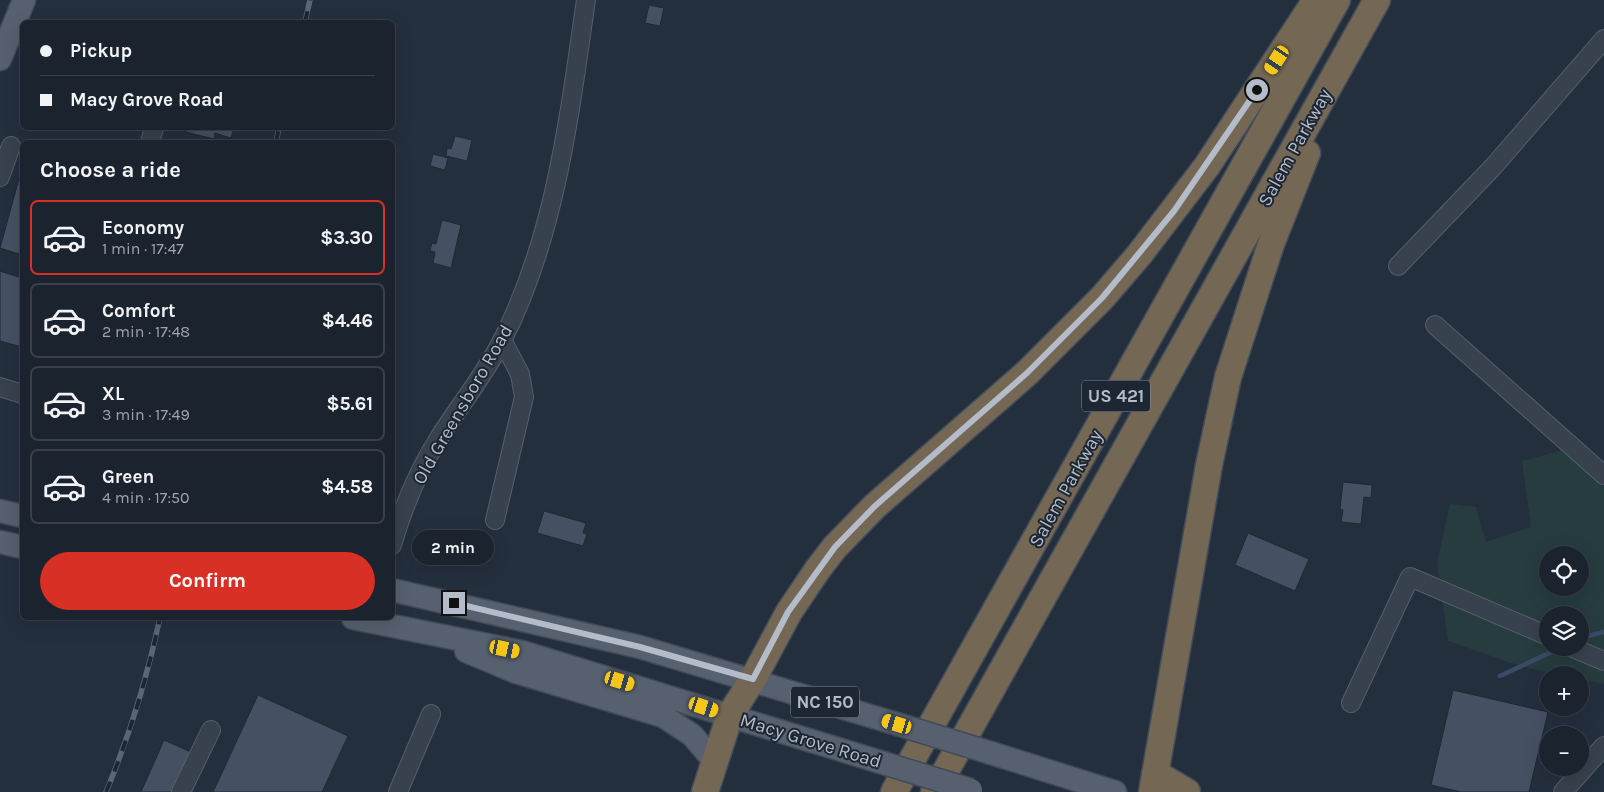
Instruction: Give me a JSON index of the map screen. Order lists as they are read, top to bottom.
{
  "streets": {
    "highway": ["Salem Parkway", "US 421"],
    "main road": ["NC 150", "Macy Grove Road"],
    "street": ["Old Greensboro Road"]
  },
  "page": {
    "banner": ["Pickup", "Macy Grove Road"],
    "heading": "Choose a ride",
    "list": [
      {
        "name": "Economy",
        "note": "1 min · 17:47",
        "value": "$3.30"
      },
      {
        "name": "Comfort",
        "note": "2 min · 17:48",
        "value": "$4.46"
      },
      {
        "name": "XL",
        "note": "3 min · 17:49",
        "value": "$5.61"
      },
      {
        "name": "Green",
        "note": "4 min · 17:50",
        "value": "$4.58"
      }
    ],
    "bubble": "2 min",
    "buttons": "Confirm",
    "map_buttons": ["+", "−"]
  }
}
